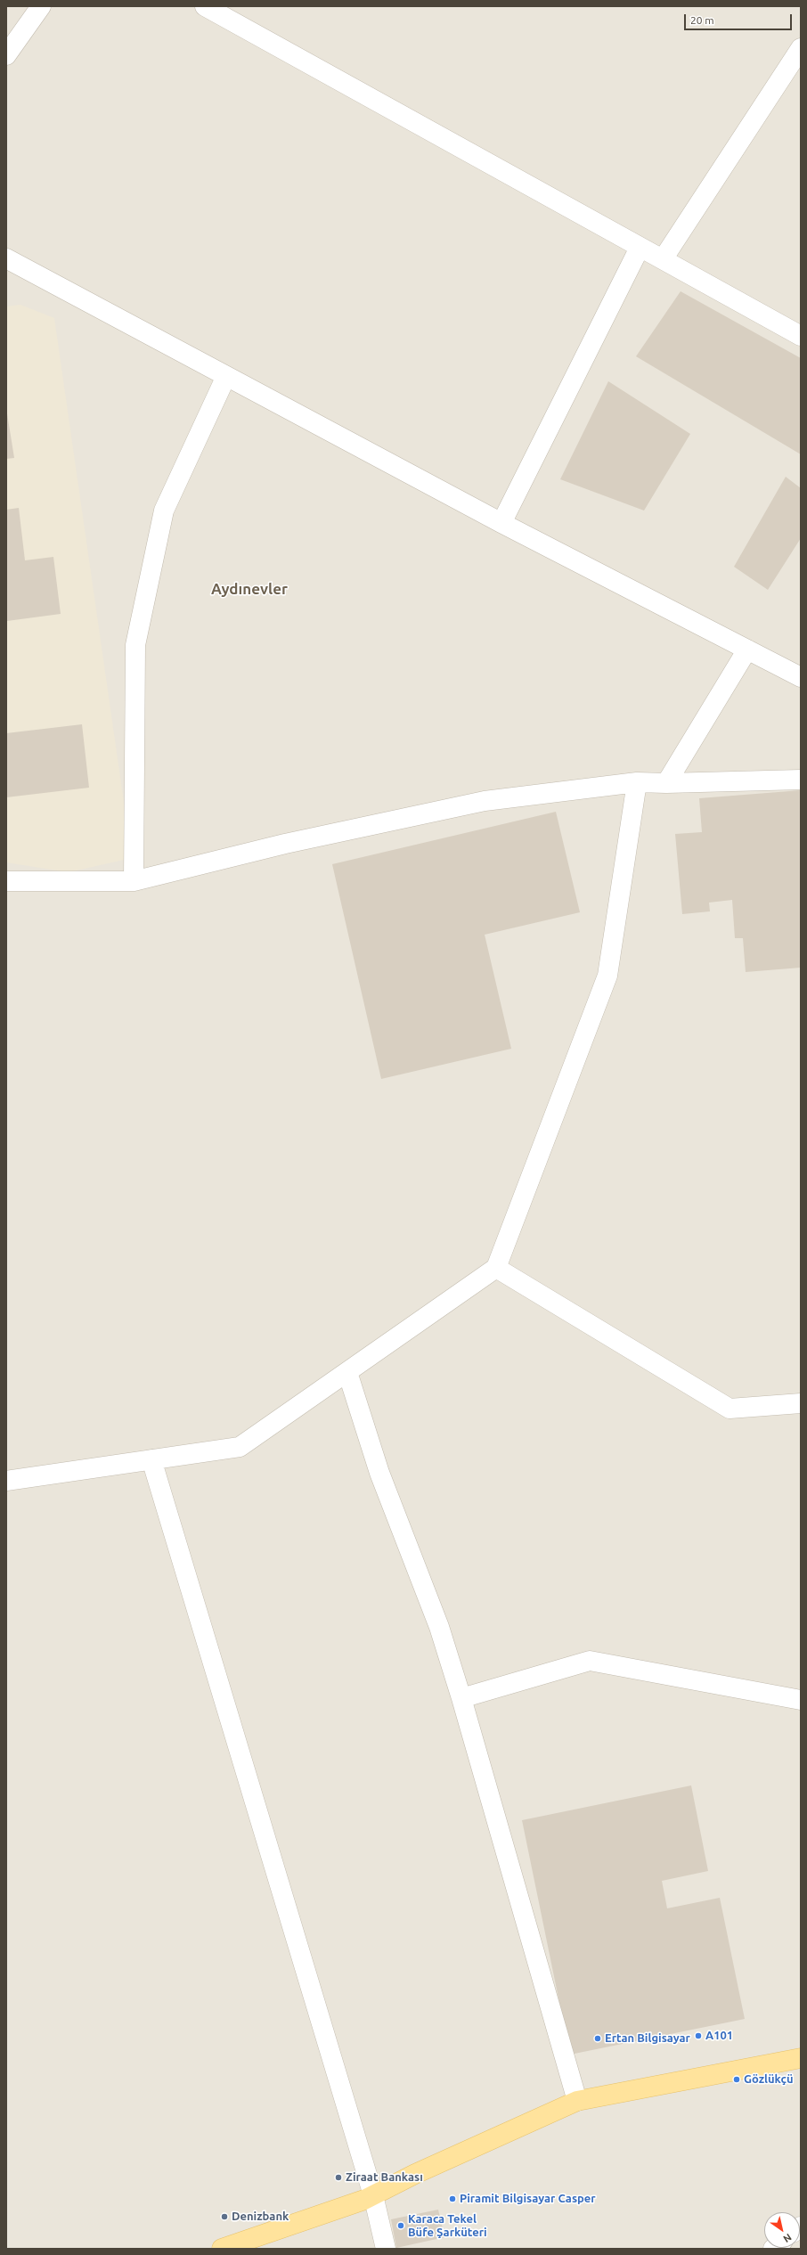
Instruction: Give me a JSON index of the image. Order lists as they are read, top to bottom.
{
  "districts": ["Aydınevler"],
  "places": [
    "A101",
    "Ertan Bilgisayar",
    "Gözlükçü",
    "Ziraat Bankası",
    "Piramit Bilgisayar Casper",
    "Denizbank",
    "Karaca Tekel Büfe Şarküteri"
  ],
  "scale_bar": "20 m",
  "north": "bottom right"
}
